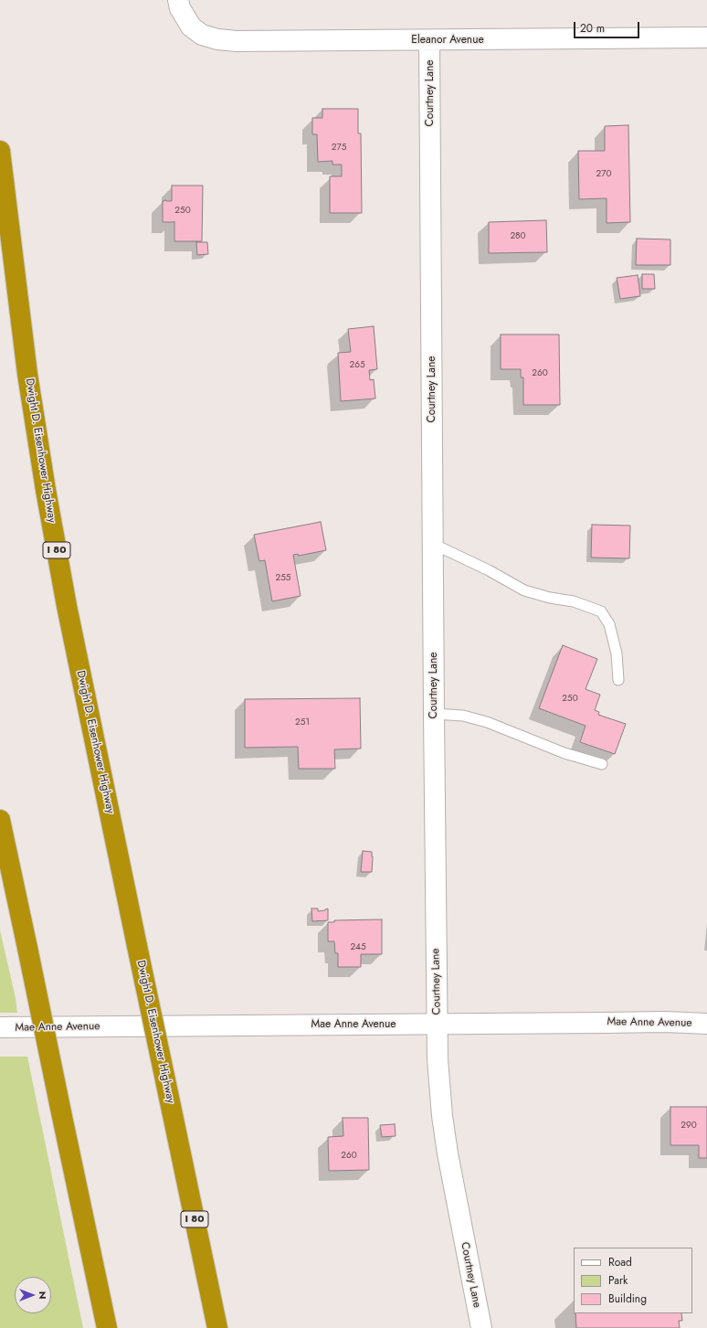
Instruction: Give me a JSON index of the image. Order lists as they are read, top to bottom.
{
  "streets": {
    "highway": ["Dwight D. Eisenhower Highway", "I 80"],
    "street": ["Eleanor Avenue", "Courtney Lane", "Mae Anne Avenue"]
  },
  "crossings": [
    ["Eleanor Avenue", "Courtney Lane"],
    ["Courtney Lane", "Mae Anne Avenue"]
  ],
  "house_numbers": [
    "275",
    "270",
    "250",
    "280",
    "265",
    "260",
    "255",
    "250",
    "251",
    "245",
    "290",
    "260"
  ],
  "legend": ["Road", "Park", "Building"],
  "scale_bar": "20 m",
  "north": "right"
}
